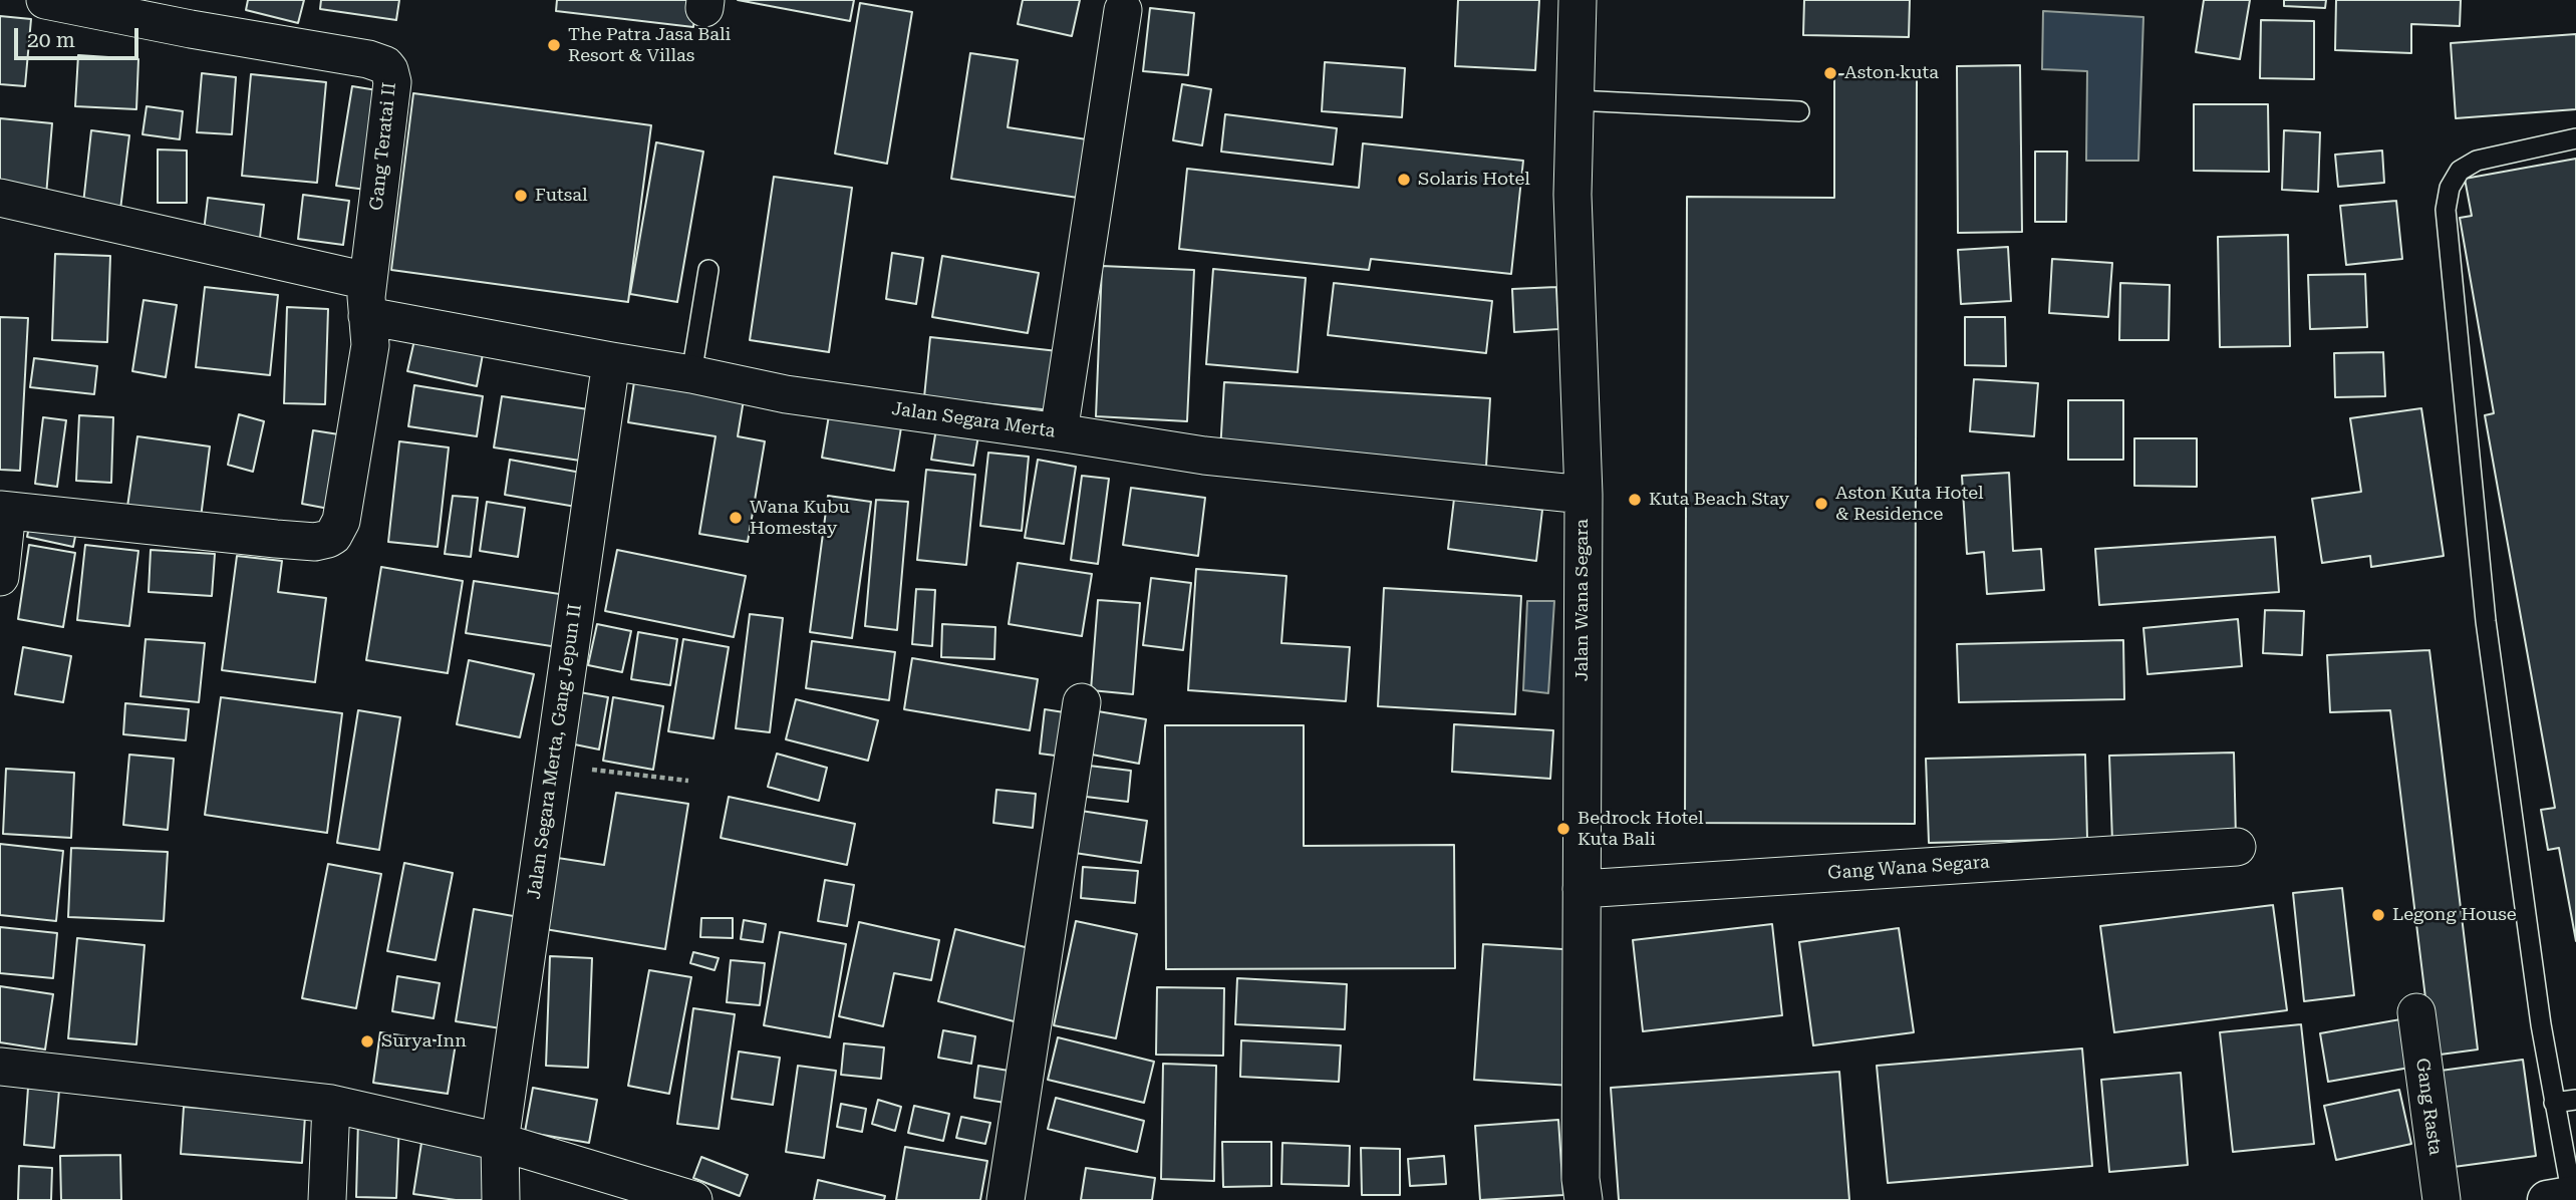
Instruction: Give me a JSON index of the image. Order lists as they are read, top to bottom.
{
  "streets": {
    "street": [
      "Gang Teratai II",
      "Jalan Segara Merta",
      "Jalan Wana Segara",
      "Jalan Segara Merta, Gang Jepun II",
      "Gang Wana Segara",
      "Gang Rasta"
    ]
  },
  "crossings": [
    ["Gang Teratai II", "Jalan Segara Merta"],
    ["Jalan Segara Merta", "Jalan Wana Segara"],
    ["Jalan Segara Merta", "Jalan Segara Merta, Gang Jepun II"],
    ["Jalan Wana Segara", "Gang Wana Segara"]
  ],
  "places": [
    "The Patra Jasa Bali Resort & Villas",
    "Aston kuta",
    "Solaris Hotel",
    "Futsal",
    "Kuta Beach Stay",
    "Aston Kuta Hotel & Residence",
    "Wana Kubu Homestay",
    "Bedrock Hotel Kuta Bali",
    "Legong House",
    "Surya Inn"
  ],
  "scale_bar": "20 m"
}
